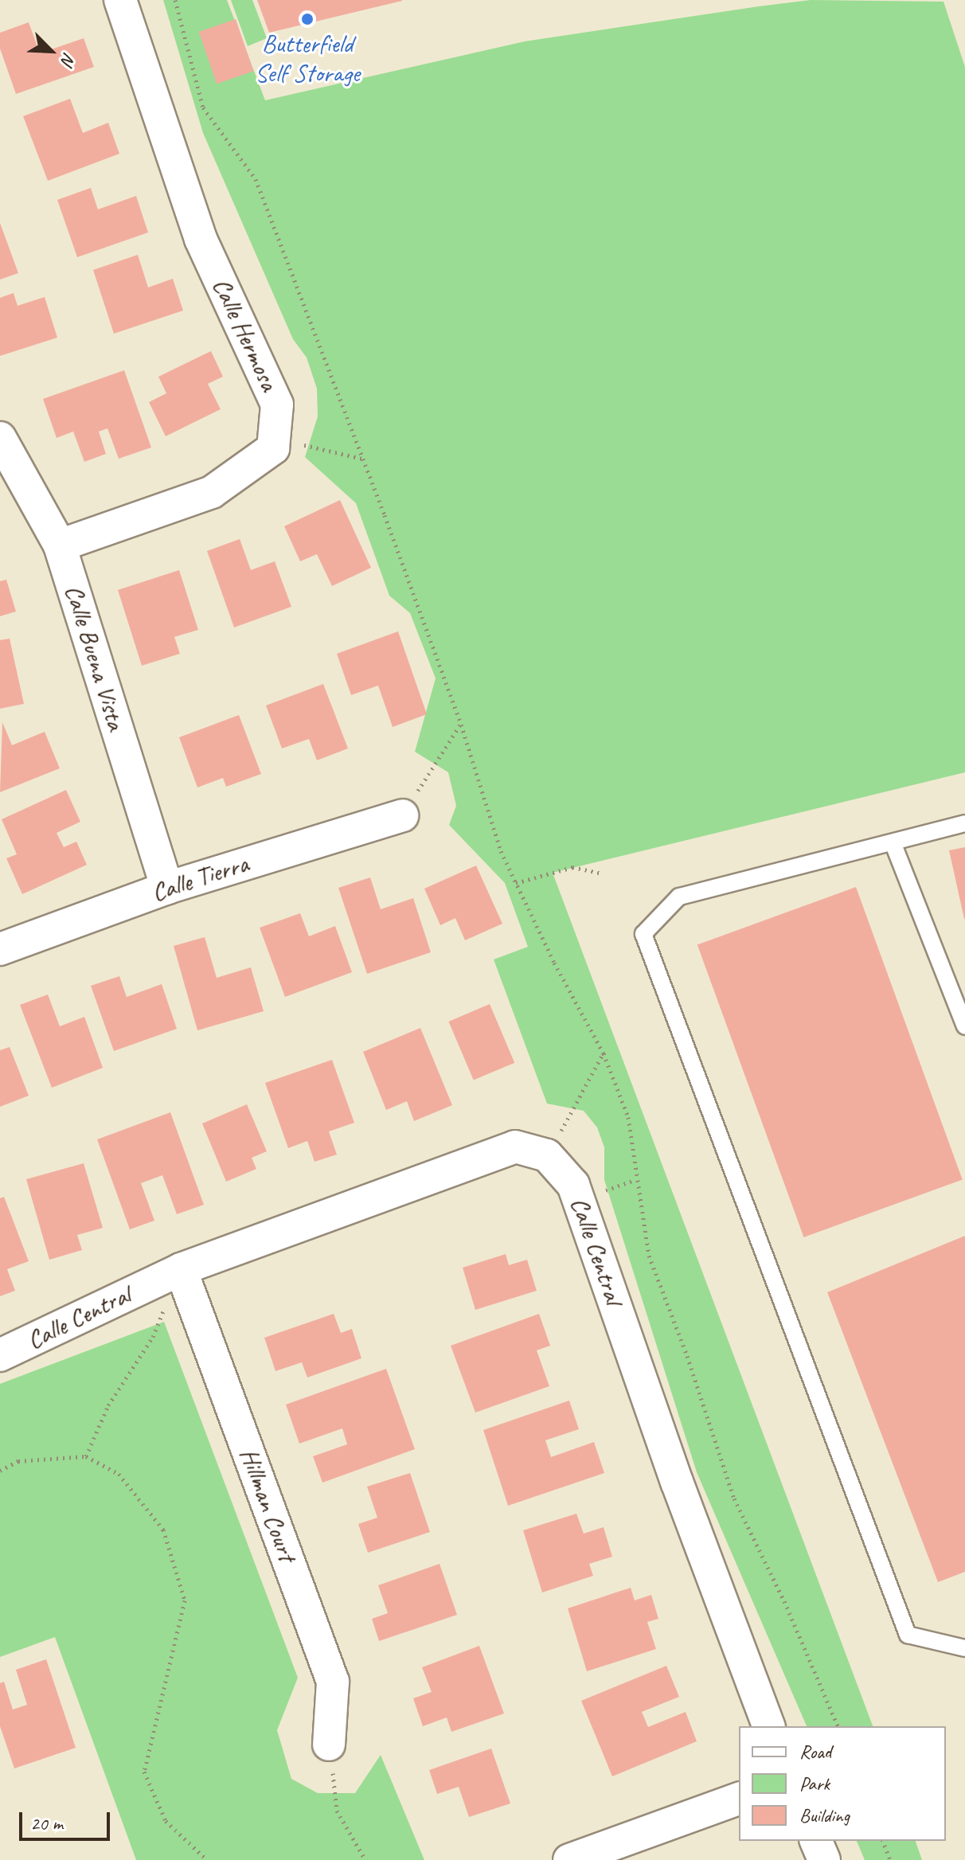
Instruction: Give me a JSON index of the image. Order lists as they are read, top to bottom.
{
  "streets": {
    "street": [
      "Calle Hermosa",
      "Calle Buena Vista",
      "Calle Tierra",
      "Calle Central",
      "Hillman Court"
    ]
  },
  "crossings": [
    ["Calle Buena Vista", "Calle Tierra"],
    ["Calle Central", "Hillman Court"]
  ],
  "places": ["Butterfield Self Storage"],
  "legend": ["Road", "Park", "Building"],
  "scale_bar": "20 m",
  "north": "bottom right"
}
